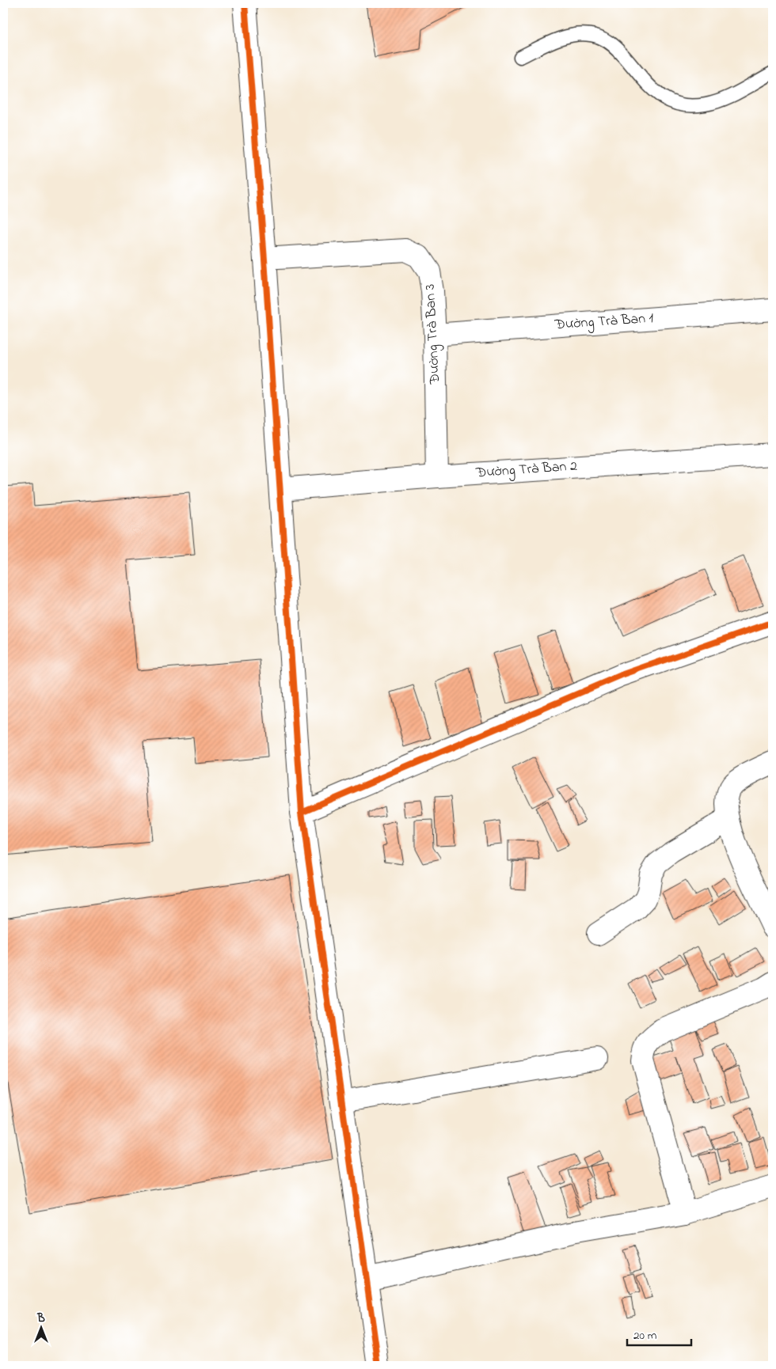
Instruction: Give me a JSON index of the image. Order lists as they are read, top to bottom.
{
  "streets": {
    "street": ["Đường Trà Ban 1", "Đường Trà Ban 3", "Đường Trà Ban 2"]
  },
  "crossings": [
    ["Đường Trà Ban 1", "Đường Trà Ban 3"],
    ["Đường Trà Ban 3", "Đường Trà Ban 2"]
  ],
  "scale_bar": "20 m",
  "north": "top"
}
